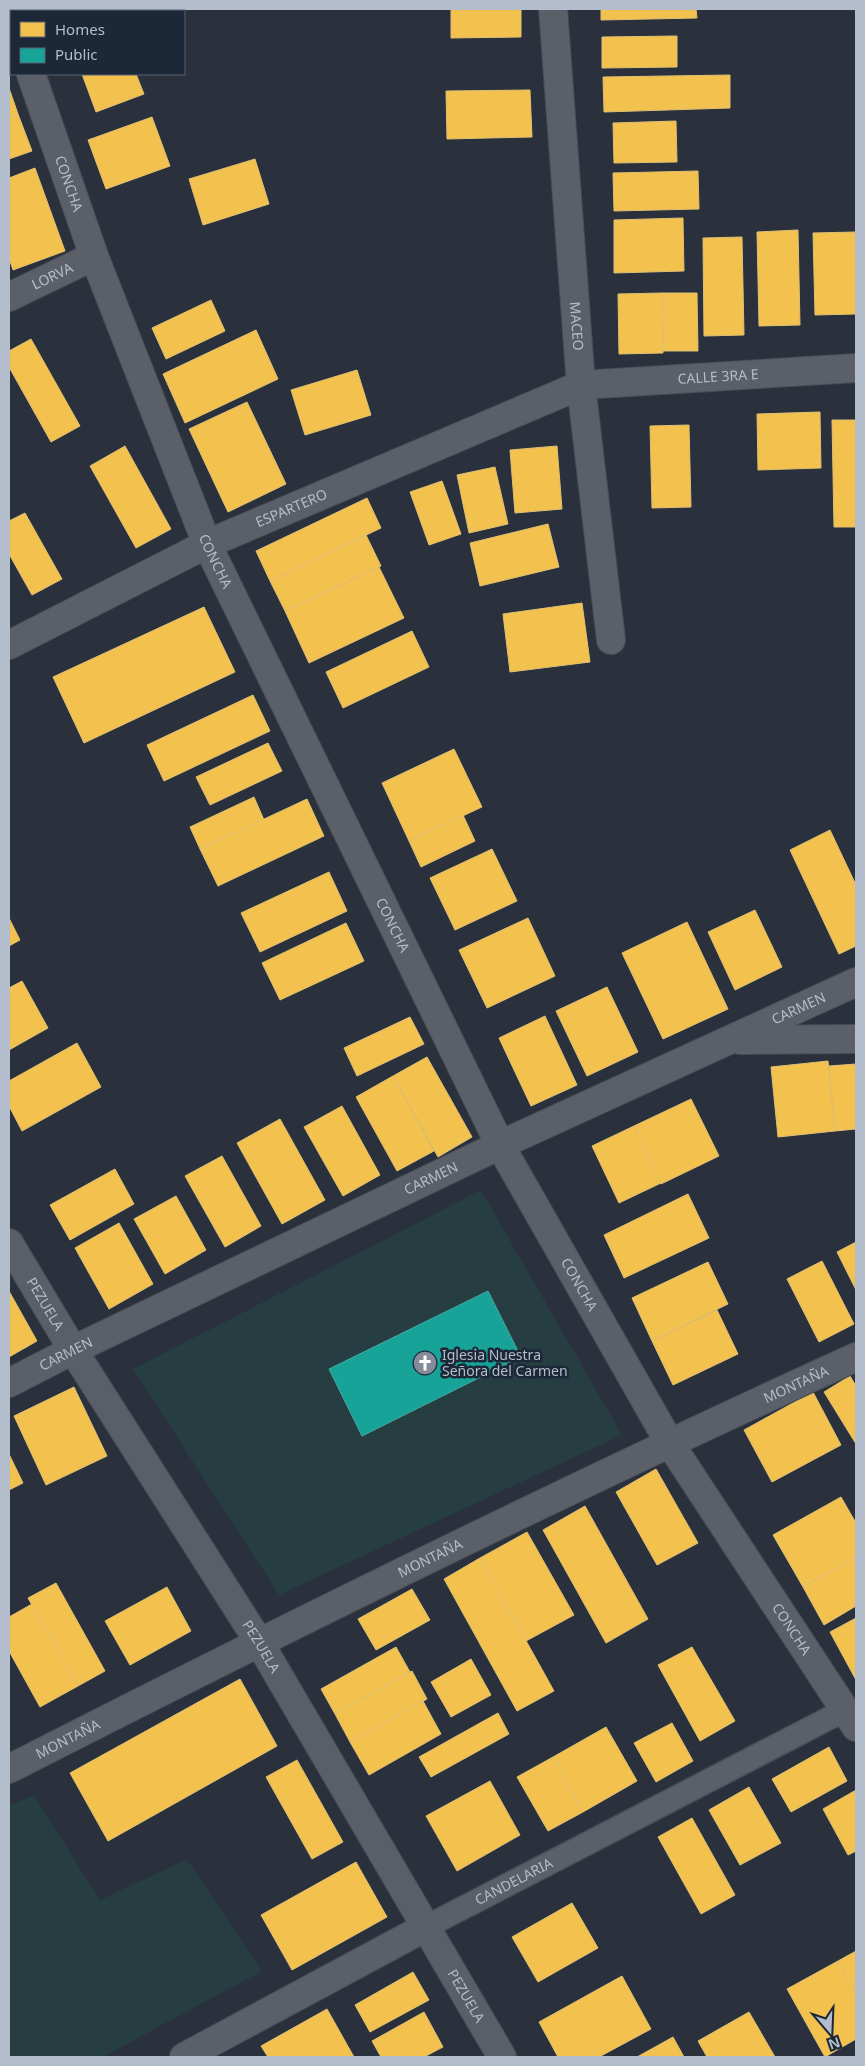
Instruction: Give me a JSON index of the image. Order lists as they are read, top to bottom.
{
  "streets": {
    "main road": ["PEZUELA"],
    "street": [
      "CONCHA",
      "LORVA",
      "MACEO",
      "CALLE 3RA E",
      "ESPARTERO",
      "CARMEN",
      "MONTAÑA",
      "CANDELARIA"
    ]
  },
  "crossings": [
    ["CONCHA", "LORVA"],
    ["CONCHA", "ESPARTERO"],
    ["CONCHA", "CARMEN"],
    ["CONCHA", "MONTAÑA"],
    ["CONCHA", "CANDELARIA"],
    ["MACEO", "CALLE 3RA E"],
    ["MACEO", "ESPARTERO"],
    ["CALLE 3RA E", "ESPARTERO"],
    ["CARMEN", "PEZUELA"],
    ["PEZUELA", "MONTAÑA"],
    ["PEZUELA", "CANDELARIA"]
  ],
  "places": {
    "church": ["Iglesia Nuestra Señora del Carmen"]
  },
  "legend": ["Homes", "Public"],
  "north": "bottom"
}
